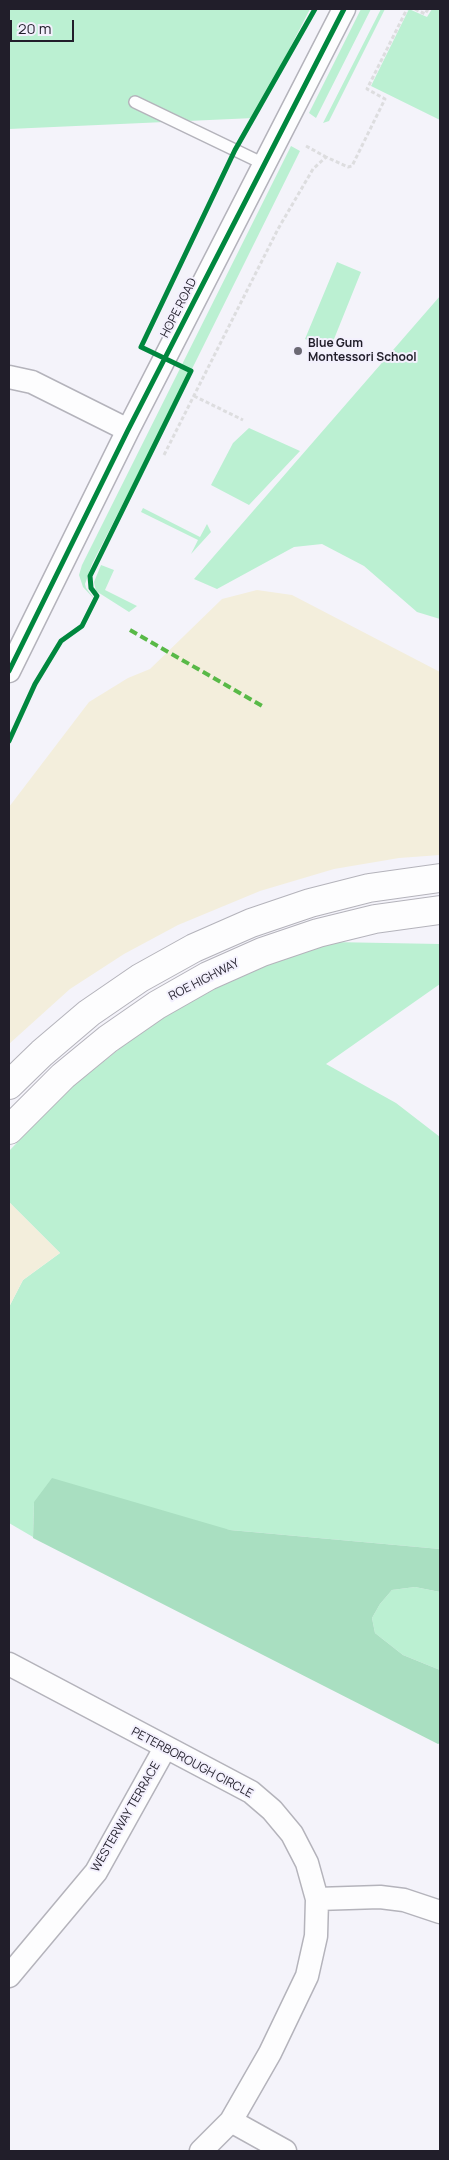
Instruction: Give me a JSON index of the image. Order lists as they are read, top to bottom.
{
  "streets": {
    "highway": ["ROE HIGHWAY"],
    "street": ["HOPE ROAD", "PETERBOROUGH CIRCLE", "WESTERWAY TERRACE"]
  },
  "crossings": [
    ["PETERBOROUGH CIRCLE", "WESTERWAY TERRACE"]
  ],
  "places": ["Blue Gum Montessori School"],
  "scale_bar": "20 m"
}
